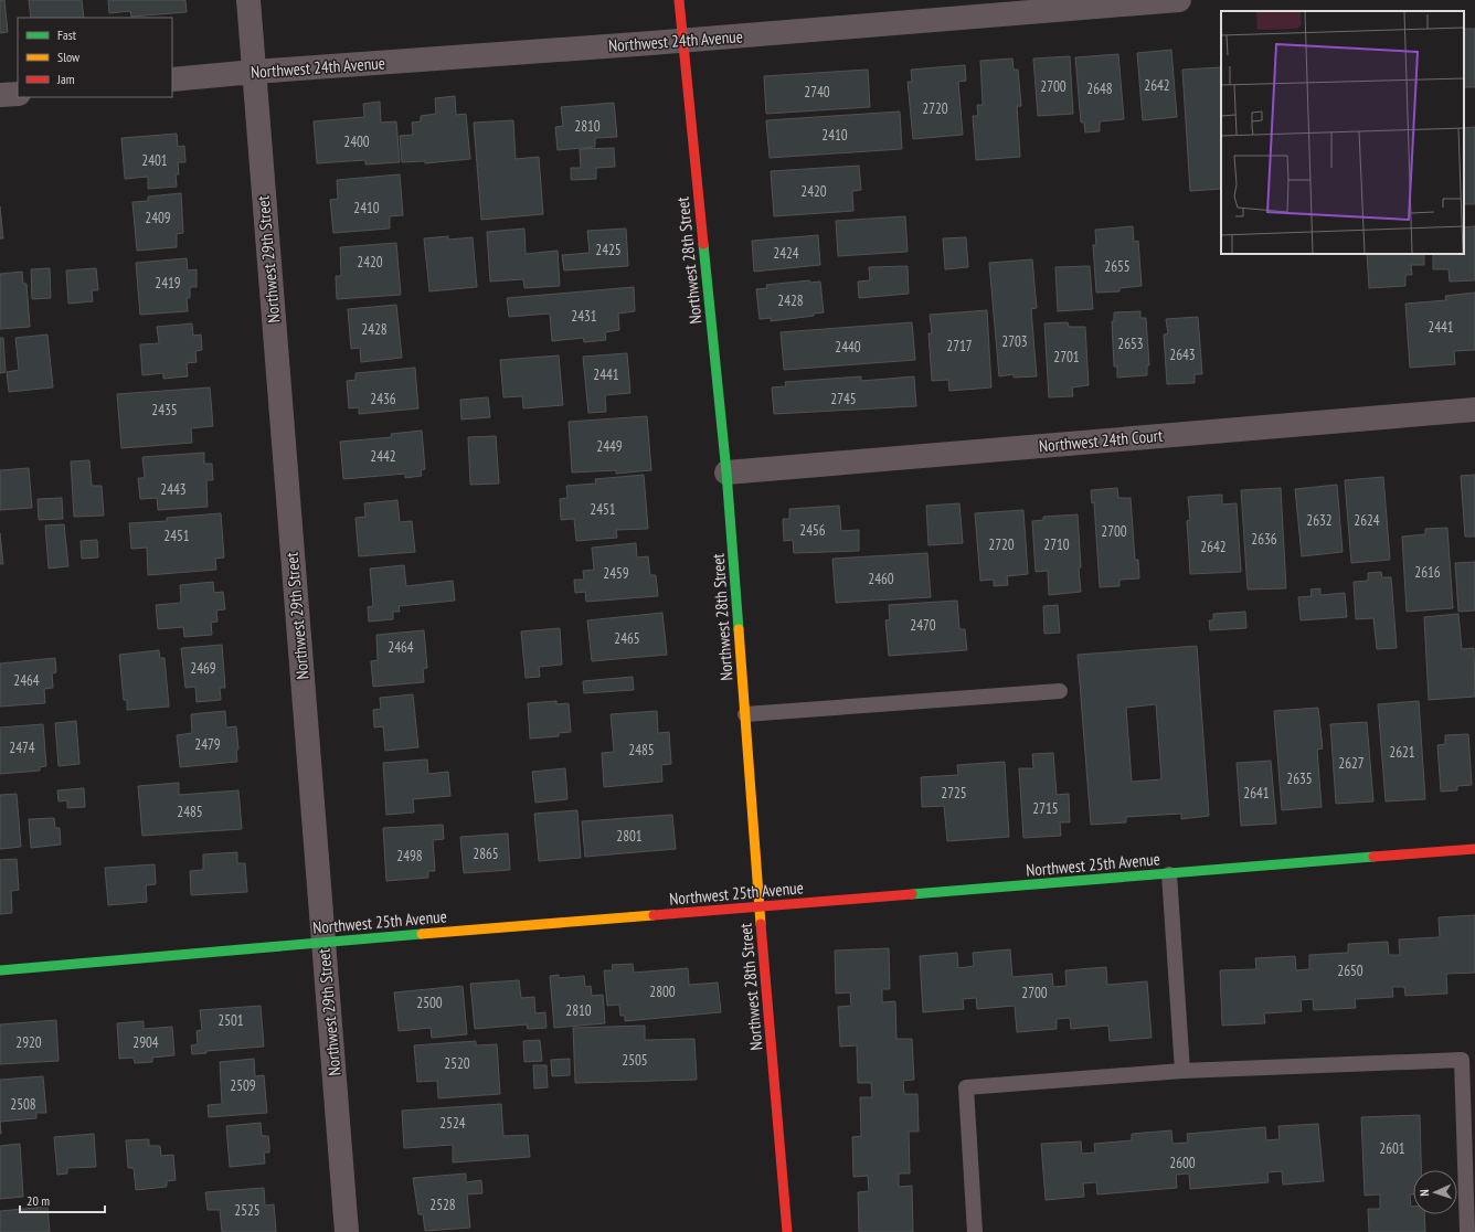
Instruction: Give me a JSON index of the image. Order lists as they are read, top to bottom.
{
  "streets": {
    "street": [
      "Northwest 24th Avenue",
      "Northwest 29th Street",
      "Northwest 28th Street",
      "Northwest 24th Court",
      "Northwest 25th Avenue"
    ]
  },
  "crossings": [
    ["Northwest 24th Avenue", "Northwest 29th Street"],
    ["Northwest 24th Avenue", "Northwest 28th Street"],
    ["Northwest 29th Street", "Northwest 25th Avenue"],
    ["Northwest 28th Street", "Northwest 24th Court"],
    ["Northwest 28th Street", "Northwest 25th Avenue"]
  ],
  "house_numbers": [
    "2642",
    "2700",
    "2648",
    "2740",
    "2720",
    "2810",
    "2410",
    "2400",
    "2401",
    "2420",
    "2410",
    "2409",
    "2425",
    "2424",
    "2420",
    "2655",
    "2419",
    "2428",
    "2431",
    "2441",
    "2428",
    "2703",
    "2653",
    "2717",
    "2440",
    "2643",
    "2701",
    "2441",
    "2436",
    "2745",
    "2435",
    "2449",
    "2442",
    "2443",
    "2451",
    "2632",
    "2624",
    "2456",
    "2700",
    "2451",
    "2636",
    "2720",
    "2710",
    "2642",
    "2616",
    "2459",
    "2460",
    "2470",
    "2465",
    "2464",
    "2469",
    "2464",
    "2479",
    "2474",
    "2485",
    "2621",
    "2627",
    "2635",
    "2725",
    "2641",
    "2715",
    "2485",
    "2801",
    "2865",
    "2498",
    "2650",
    "2800",
    "2700",
    "2500",
    "2810",
    "2501",
    "2920",
    "2904",
    "2505",
    "2520",
    "2509",
    "2508",
    "2524",
    "2601",
    "2600",
    "2528",
    "2525"
  ],
  "legend": ["Fast", "Slow", "Jam"],
  "scale_bar": "20 m",
  "north": "left"
}
